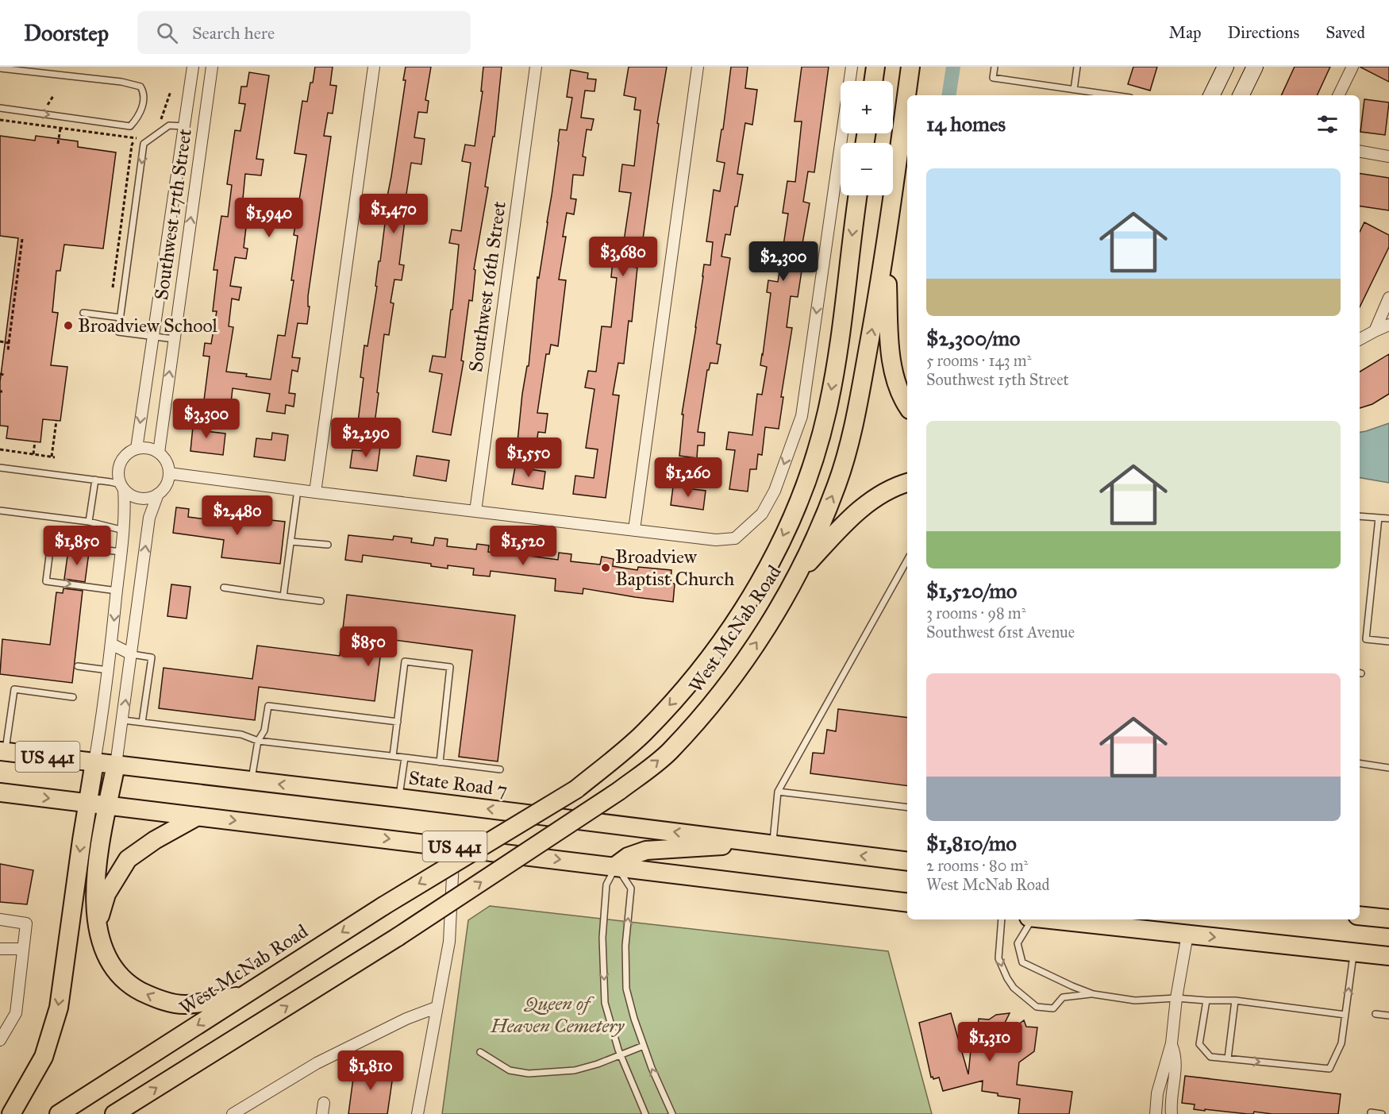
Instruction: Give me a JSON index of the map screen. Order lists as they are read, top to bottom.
{
  "streets": {
    "main road": ["West McNab Road", "US 441", "State Road 7"],
    "street": ["Southwest 17th Street", "Southwest 16th Street"]
  },
  "parks": ["Queen of Heaven Cemetery"],
  "places": ["Broadview School", "Broadview Baptist Church"],
  "page": {
    "header": "Doorstep",
    "search": "Search here",
    "nav": ["Map", "Directions", "Saved"],
    "map_buttons": ["+", "−"],
    "heading": "14 homes",
    "list": [
      {
        "name": "$2,300/mo",
        "note": "5 rooms · 143 m² · Southwest 15th Street"
      },
      {
        "name": "$1,520/mo",
        "note": "3 rooms · 98 m² · Southwest 61st Avenue"
      },
      {
        "name": "$1,810/mo",
        "note": "2 rooms · 80 m² · West McNab Road"
      }
    ],
    "price": [
      "$1,470",
      "$1,940",
      "$3,680",
      "$2,300",
      "$3,300",
      "$2,290",
      "$1,550",
      "$1,260",
      "$2,480",
      "$1,850",
      "$1,520",
      "$850",
      "$1,310",
      "$1,810"
    ]
  }
}
